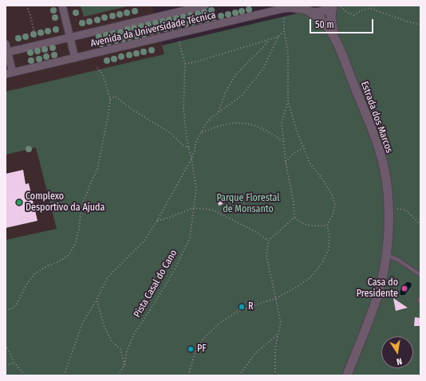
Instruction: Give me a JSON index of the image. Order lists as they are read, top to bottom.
{
  "streets": {
    "street": ["Avenida da Universidade Técnica", "Estrada dos Marcos"],
    "path": ["Pista Casal do Cano"]
  },
  "crossings": [
    ["Avenida da Universidade Técnica", "Estrada dos Marcos"],
    ["Avenida da Universidade Técnica", "Pista Casal do Cano"]
  ],
  "parks": ["Parque Florestal de Monsanto"],
  "places": [
    "Complexo Desportivo da Ajuda",
    "Casa do Presidente",
    "R",
    "PF"
  ],
  "scale_bar": "50 m",
  "north": "bottom"
}
